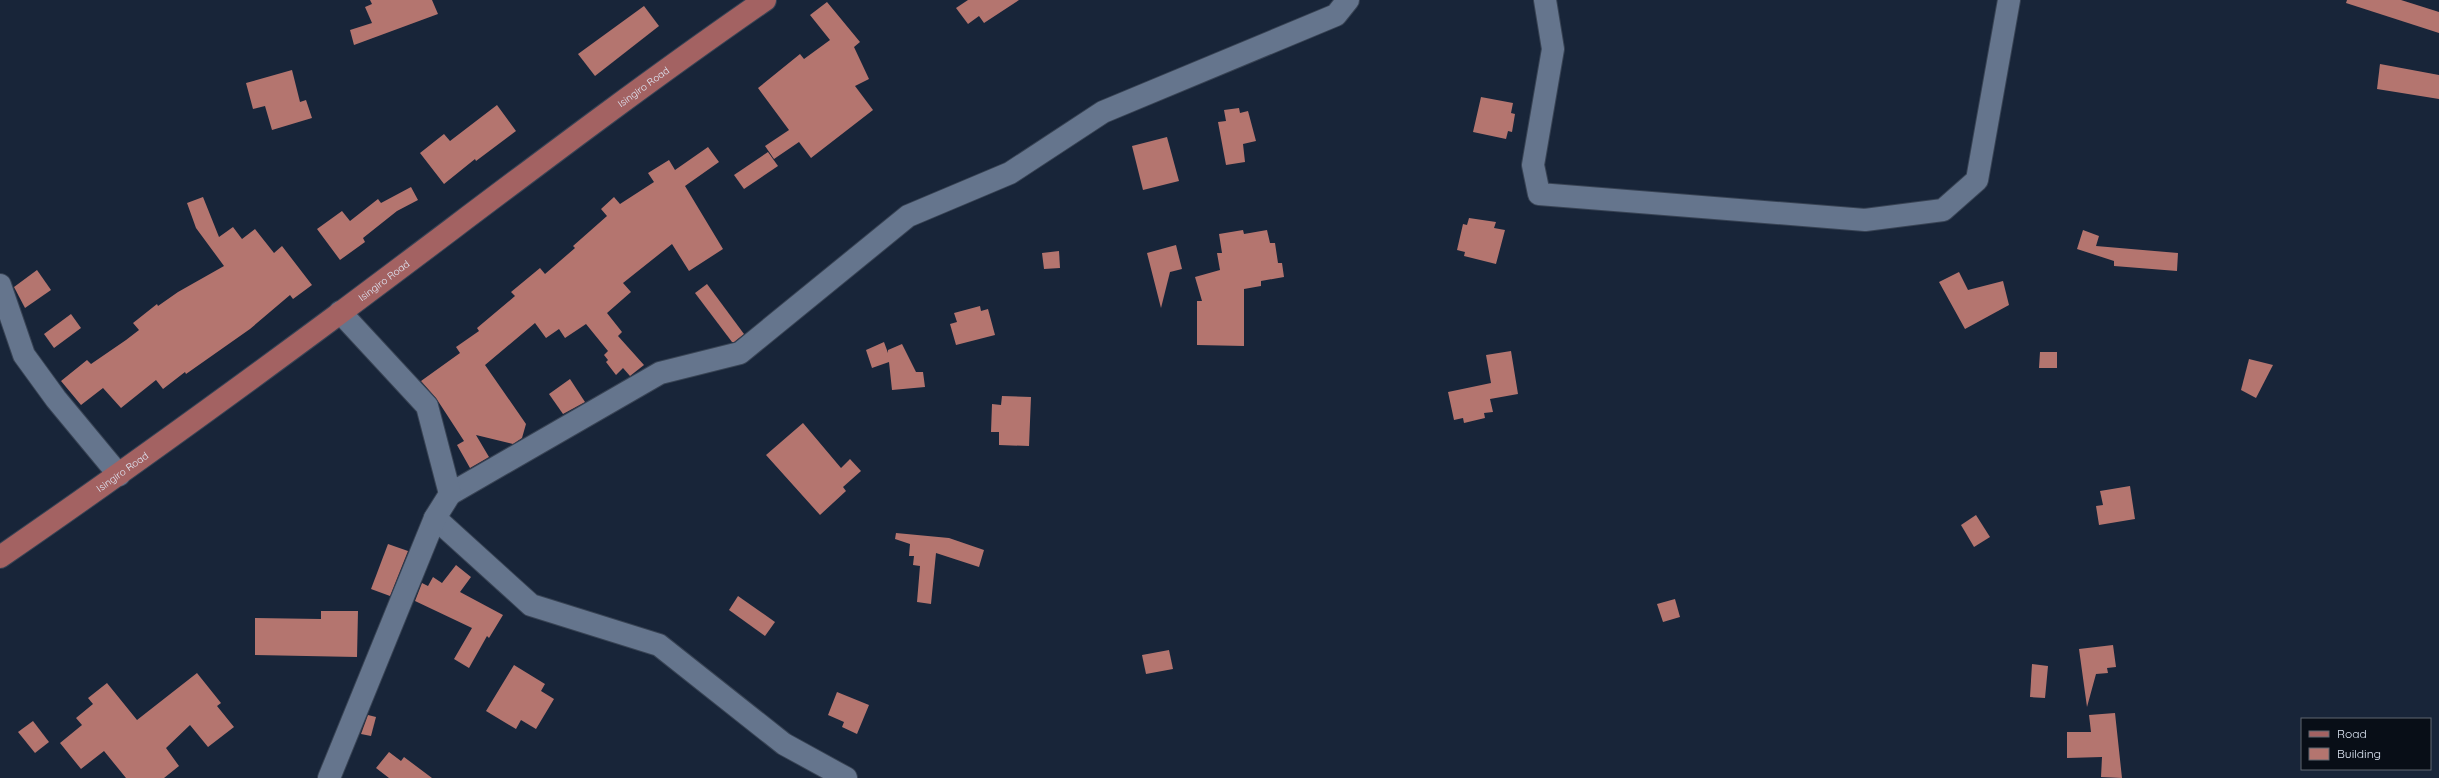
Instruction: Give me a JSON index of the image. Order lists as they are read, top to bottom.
{
  "streets": {
    "main road": ["Isingiro Road"]
  },
  "legend": ["Road", "Building"]
}
